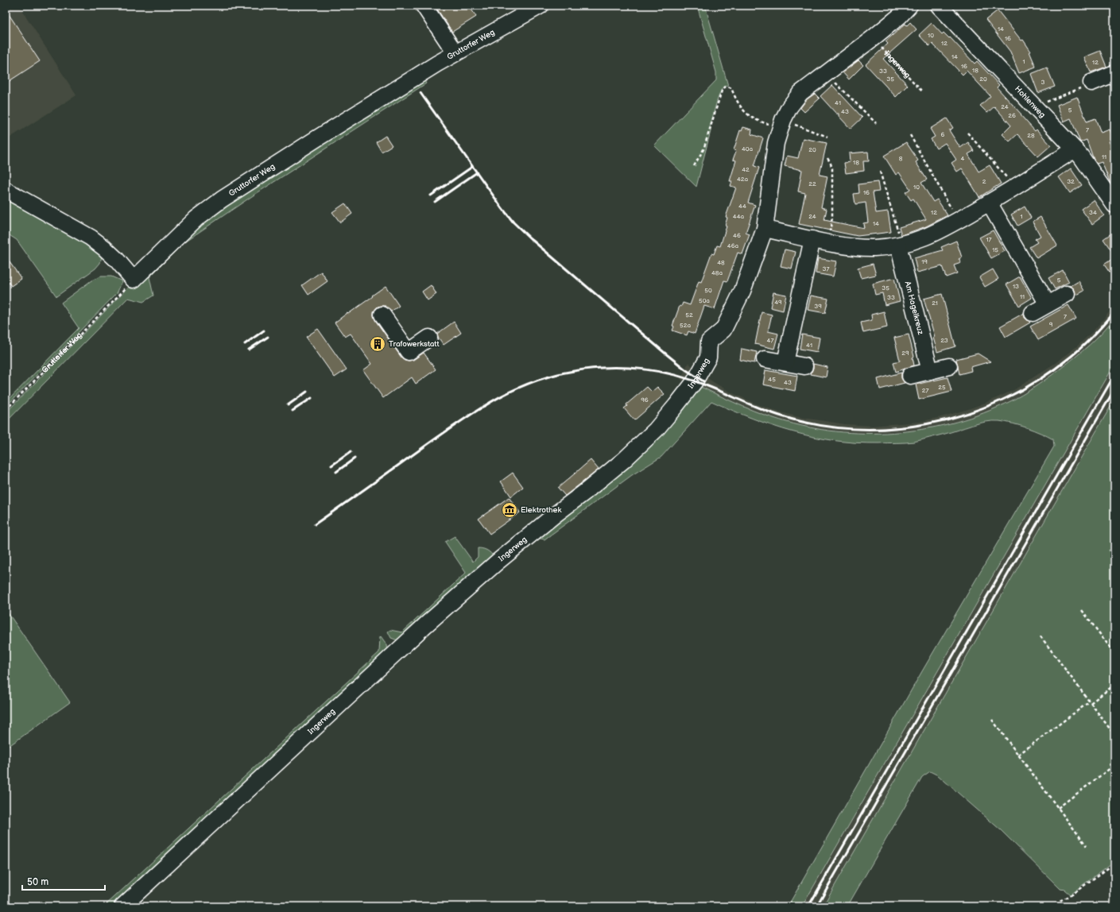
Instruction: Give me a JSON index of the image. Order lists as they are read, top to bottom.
{
  "streets": {
    "street": [
      "Gruttorfer Weg",
      "Ingerweg",
      "Hohlenweg",
      "Am Hagelkreuz"
    ]
  },
  "places": {
    "building": ["Trafowerkstatt"],
    "museum": ["Elektrothek"]
  },
  "house_numbers": [
    "14",
    "10",
    "16",
    "12",
    "14",
    "1",
    "12",
    "16",
    "18",
    "33",
    "35",
    "20",
    "3",
    "41",
    "24",
    "5",
    "43",
    "26",
    "7",
    "6",
    "28",
    "40a",
    "20",
    "11",
    "8",
    "4",
    "18",
    "42",
    "42a",
    "2",
    "32",
    "22",
    "10",
    "16",
    "44",
    "12",
    "34",
    "44a",
    "24",
    "1",
    "14",
    "46",
    "17",
    "46a",
    "15",
    "19",
    "48",
    "37",
    "48a",
    "5",
    "13",
    "35",
    "50",
    "11",
    "33",
    "50a",
    "49",
    "21",
    "39",
    "52",
    "7",
    "9",
    "52a",
    "47",
    "23",
    "41",
    "29",
    "45",
    "43",
    "25",
    "27",
    "96"
  ],
  "scale_bar": "50 m"
}
